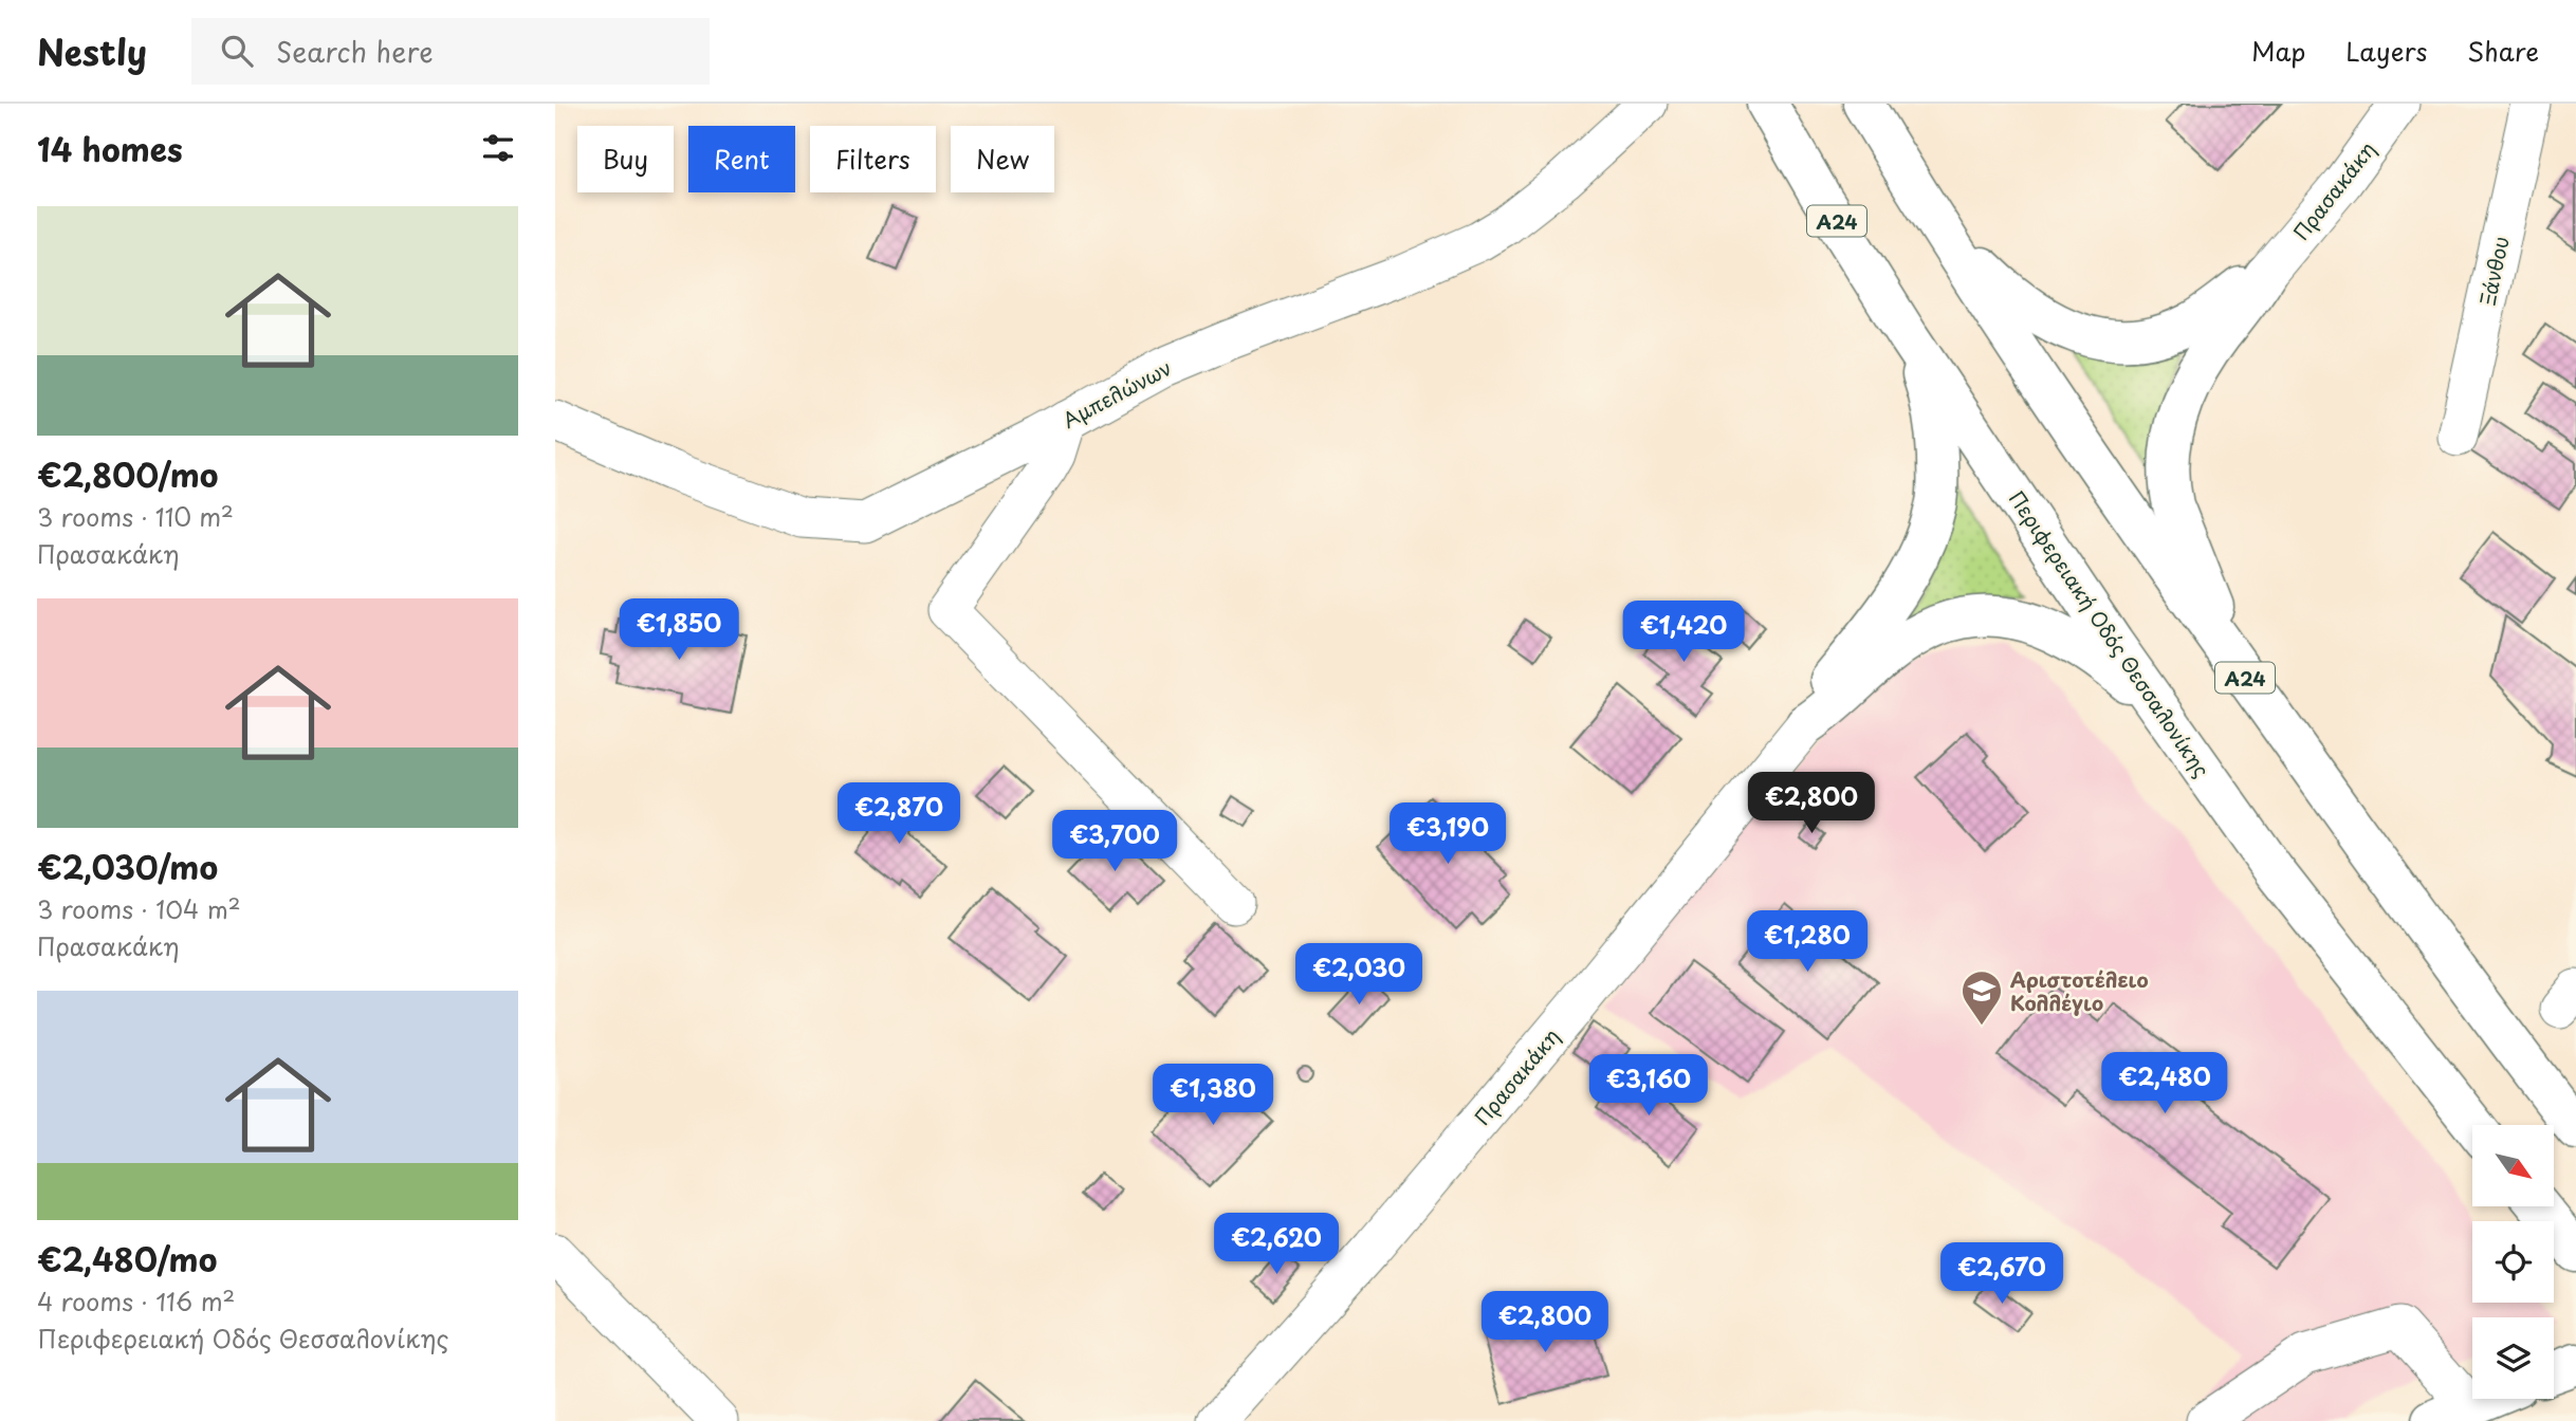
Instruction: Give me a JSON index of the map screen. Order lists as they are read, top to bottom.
{
  "streets": {
    "main road": ["Α24", "Περιφερειακή Οδός Θεσσαλονίκης"],
    "street": ["Πρασακάκη", "Ξάνθου", "Αμπελώνων"]
  },
  "places": {
    "school or university": ["Αριστοτέλειο Κολλέγιο"]
  },
  "north": "bottom right",
  "page": {
    "header": "Nestly",
    "search": "Search here",
    "nav": ["Map", "Layers", "Share"],
    "heading": "14 homes",
    "chip": [
      "Buy",
      "Rent",
      "Filters",
      "New"
    ],
    "list": [
      {
        "name": "€2,800/mo",
        "note": "3 rooms · 110 m² · Πρασακάκη"
      },
      {
        "name": "€2,030/mo",
        "note": "3 rooms · 104 m² · Πρασακάκη"
      },
      {
        "name": "€2,480/mo",
        "note": "4 rooms · 116 m² · Περιφερειακή Οδός Θεσσαλονίκης"
      }
    ],
    "price": [
      "€1,850",
      "€1,420",
      "€2,800",
      "€2,870",
      "€3,190",
      "€3,700",
      "€1,280",
      "€2,030",
      "€2,480",
      "€3,160",
      "€1,380",
      "€2,620",
      "€2,670",
      "€2,800"
    ]
  }
}
